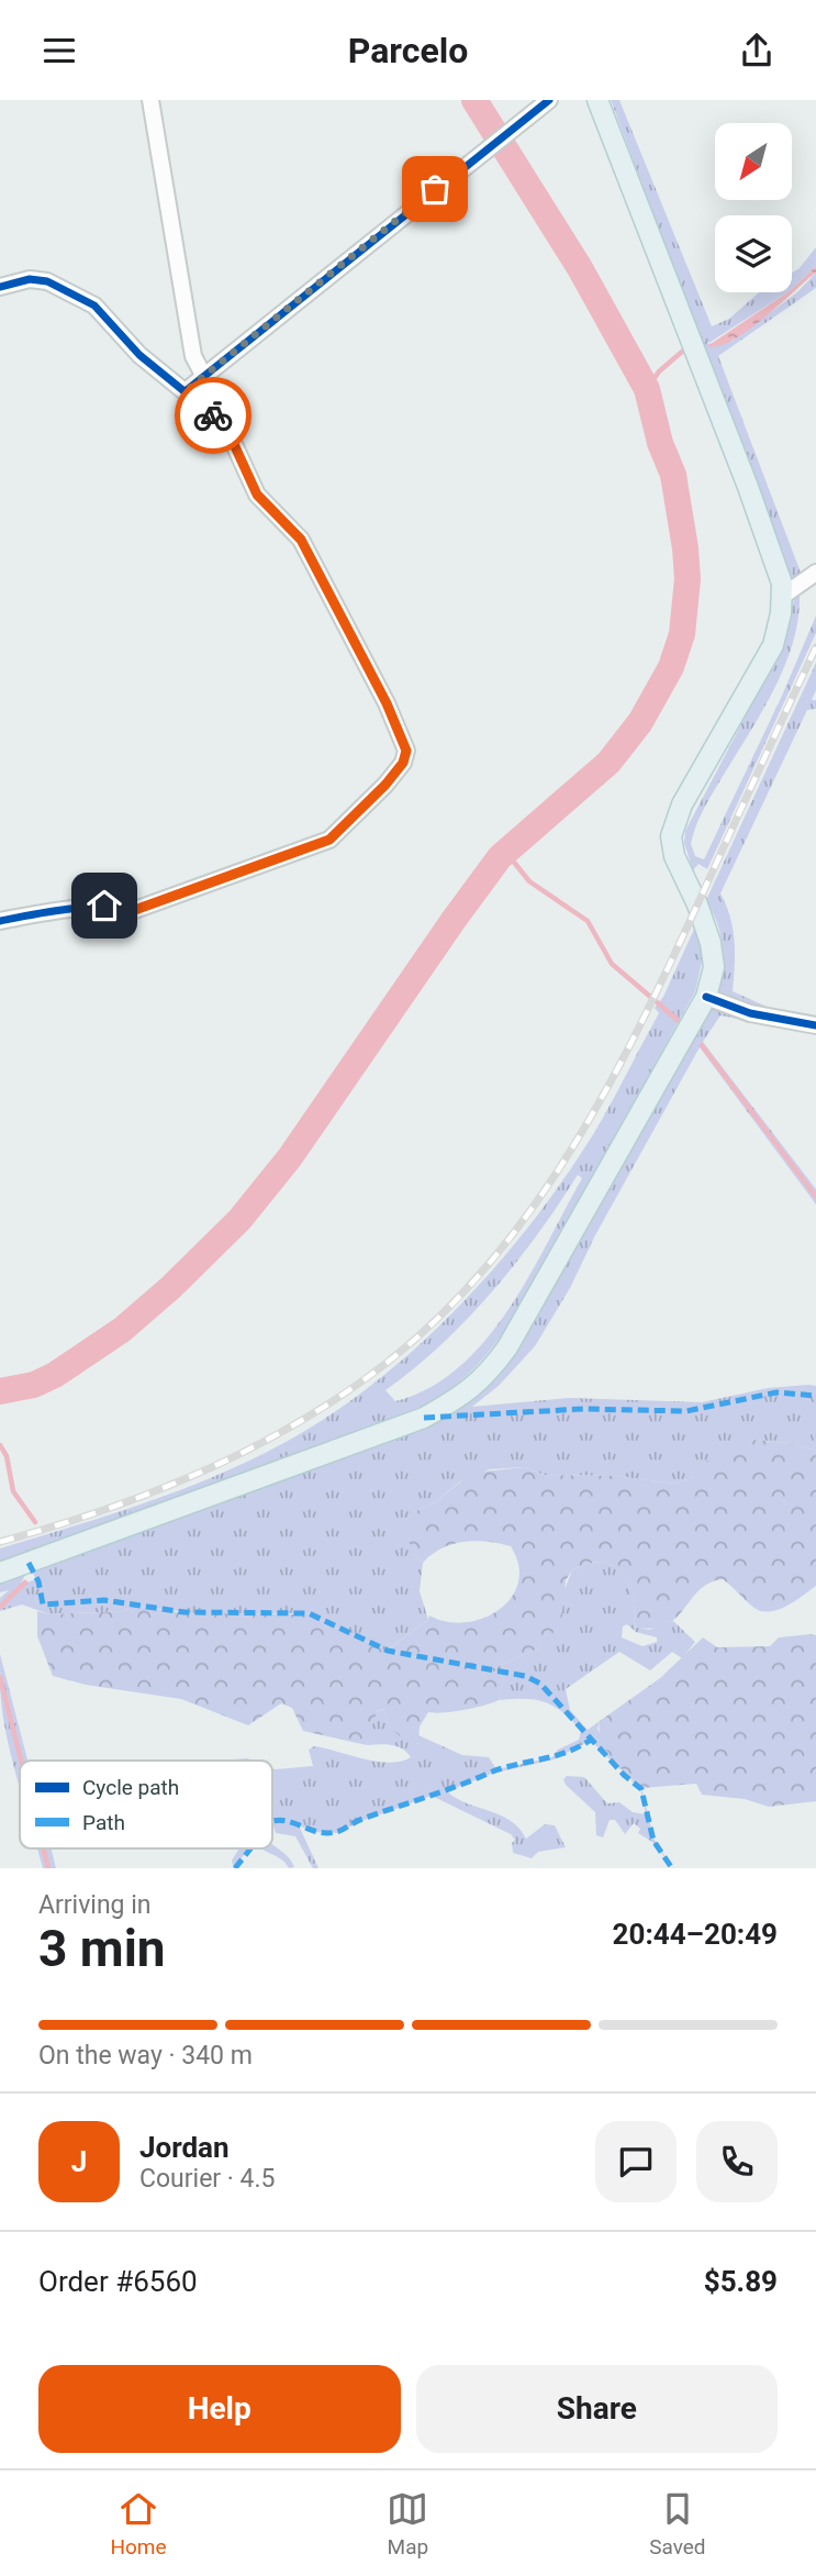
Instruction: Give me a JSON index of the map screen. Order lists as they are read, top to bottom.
{
  "legend": ["Cycle path", "Path"],
  "north": "bottom left",
  "page": {
    "header": "Parcelo",
    "heading": ["3 min", "Arriving in", "20:44–20:49"],
    "panel": [
      "Jordan",
      "Courier · 4.5",
      "Order #6560",
      "$5.89"
    ],
    "bar": "On the way · 340 m",
    "round": "J",
    "buttons": ["Help", "Share"],
    "tabs": ["Home", "Map", "Saved"]
  }
}
